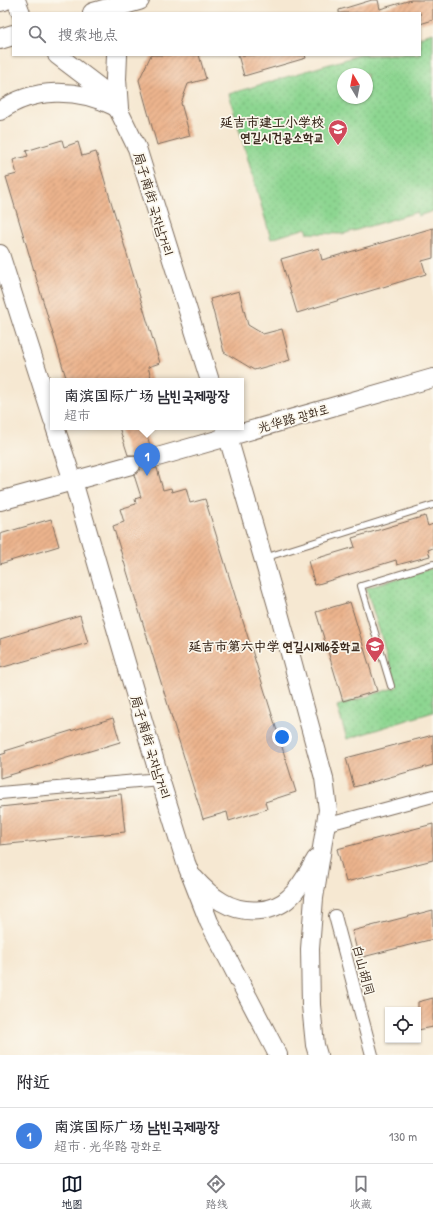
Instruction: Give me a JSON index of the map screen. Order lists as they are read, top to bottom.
{
  "streets": {
    "main road": ["局子南街 국자남거리", "光华路 광화로"],
    "street": ["白山胡同"]
  },
  "places": {
    "school or university": ["延吉市建工小学校 연길시건공소학교", "延吉市第六中学 연길시제6중학교"]
  },
  "north": "top",
  "page": {
    "search": "搜索地点",
    "popup": ["南滨国际广场 남빈국제광장", "超市"],
    "pins": "1",
    "heading": "附近",
    "list": [
      {
        "mark": "1",
        "name": "南滨国际广场 남빈국제광장",
        "note": "超市 · 光华路 광화로",
        "value": "130 m"
      }
    ],
    "nav": ["地图", "路线", "收藏"]
  }
}
